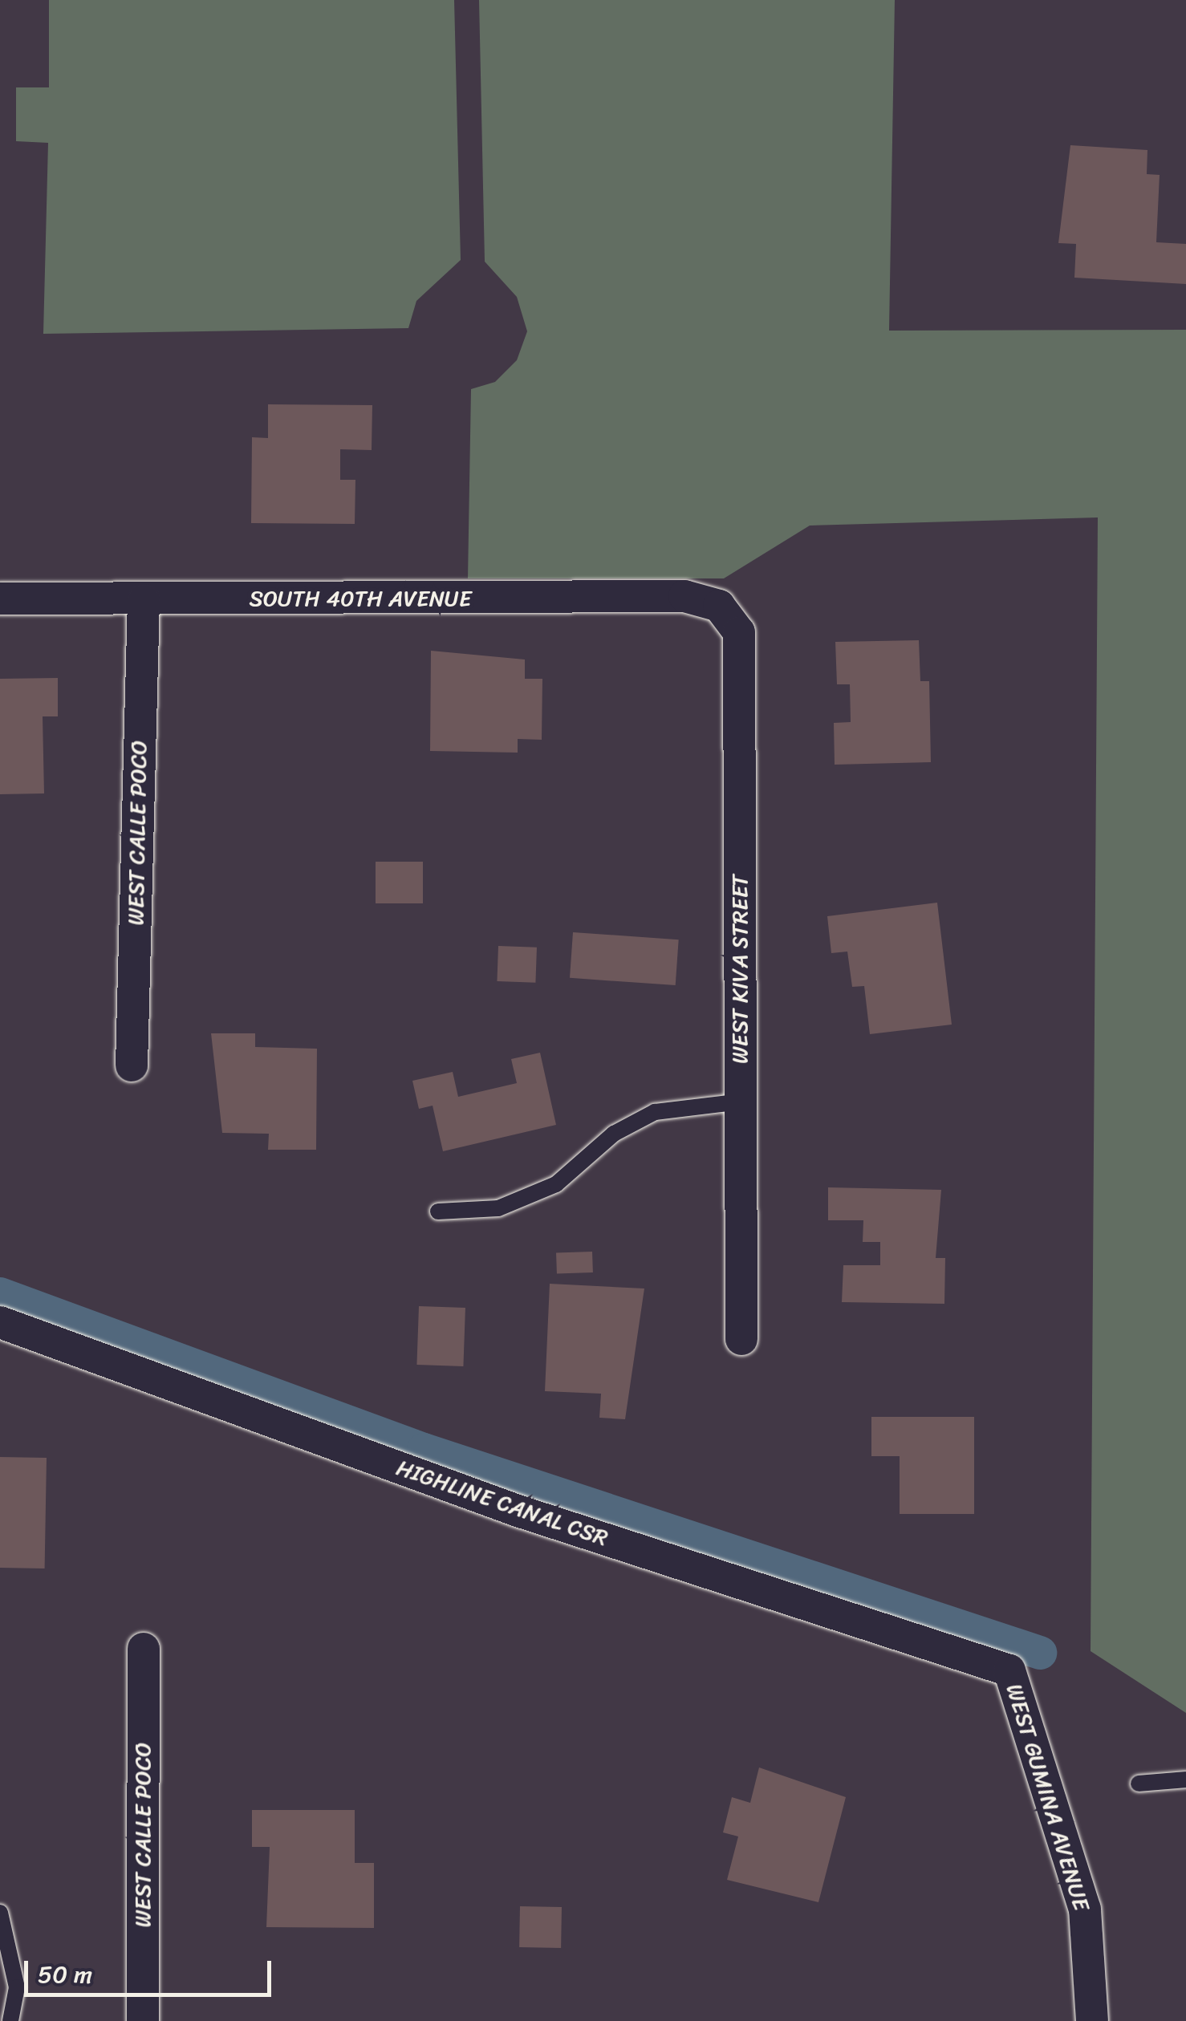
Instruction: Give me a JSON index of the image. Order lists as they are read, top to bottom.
{
  "streets": {
    "street": [
      "SOUTH 40TH AVENUE",
      "WEST CALLE POCO",
      "WEST KIVA STREET",
      "HIGHLINE CANAL CSR",
      "WEST GUMINA AVENUE"
    ]
  },
  "crossings": [
    ["SOUTH 40TH AVENUE", "WEST CALLE POCO"],
    ["SOUTH 40TH AVENUE", "WEST KIVA STREET"],
    ["HIGHLINE CANAL CSR", "WEST GUMINA AVENUE"]
  ],
  "scale_bar": "50 m"
}
